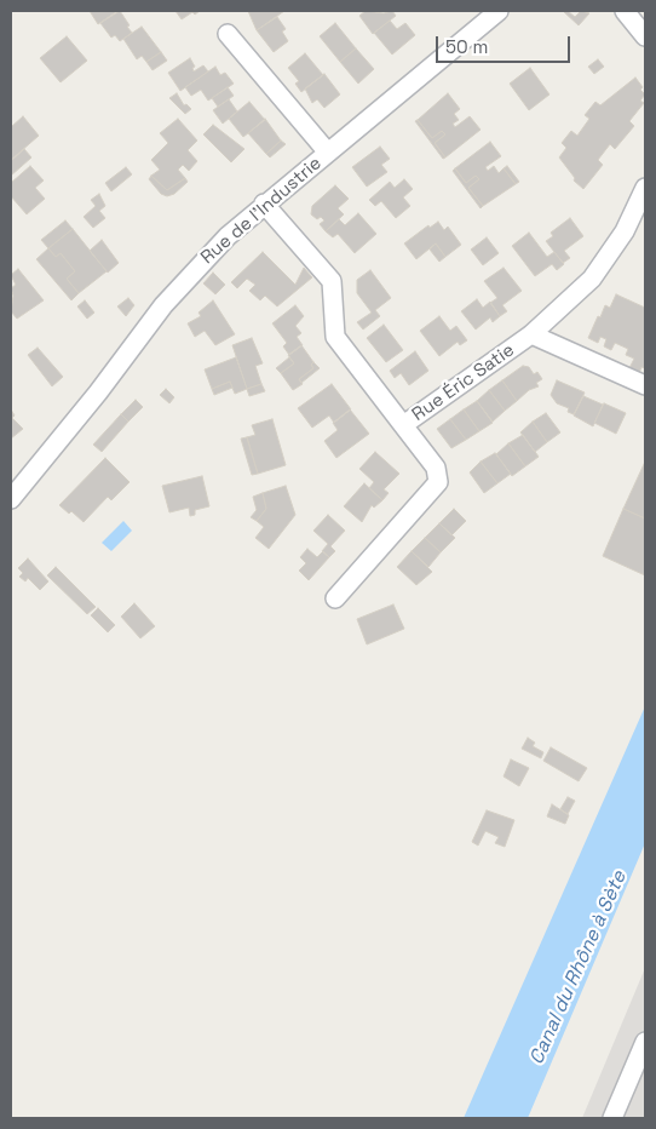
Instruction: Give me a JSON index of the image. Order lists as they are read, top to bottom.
{
  "streets": {
    "street": ["Rue de l'Industrie", "Rue Éric Satie"]
  },
  "crossings": [
    ["Rue de l'Industrie", "Rue Éric Satie"]
  ],
  "water": ["Canal du Rhône à Sète"],
  "scale_bar": "50 m"
}
